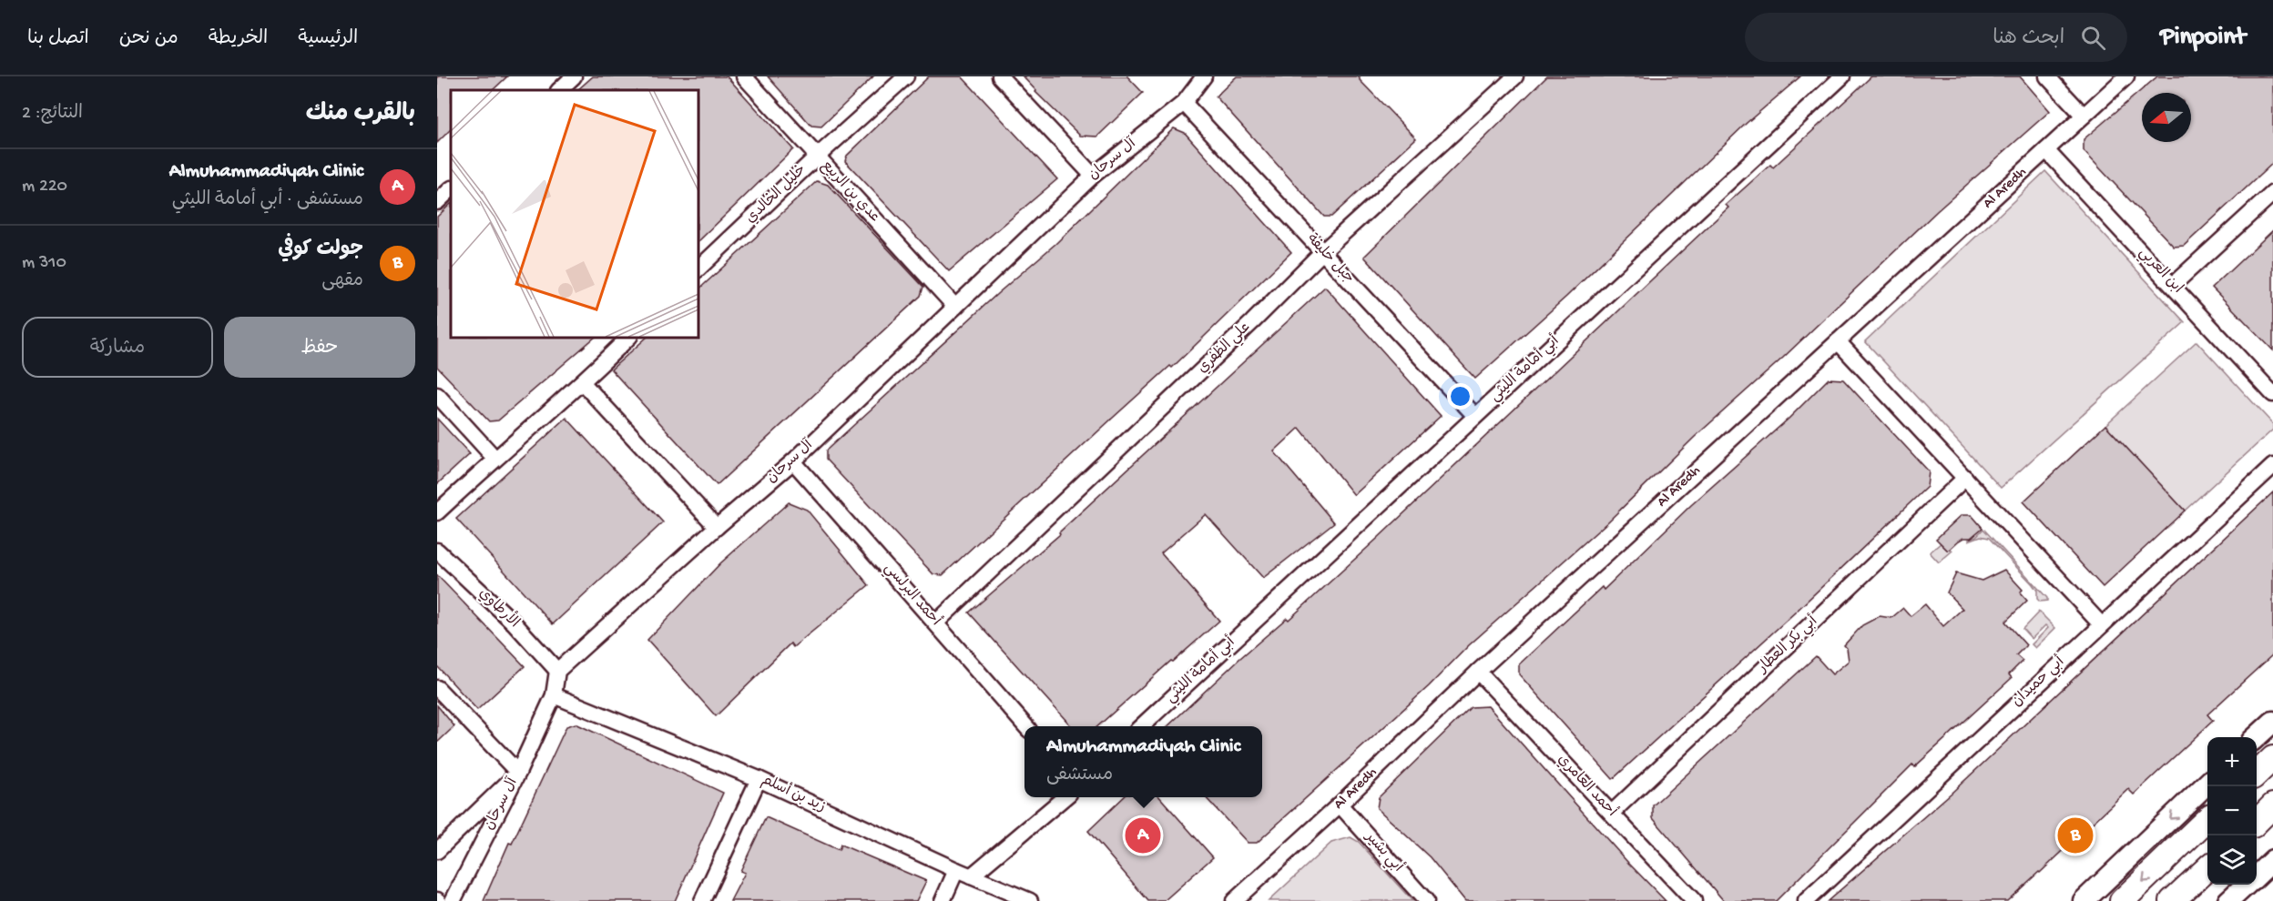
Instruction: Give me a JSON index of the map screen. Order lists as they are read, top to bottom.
{
  "streets": {
    "street": [
      "آل سرحان",
      "Al Aredh",
      "عدي بن الربيع",
      "خليل الخالدي",
      "جبل خليفة",
      "ابن العربي",
      "علي الظفري",
      "أبي أمامة الليثي",
      "أحمد البرلسي",
      "الأرطاوي",
      "أبي بكر العطار",
      "أبي حميدان",
      "أحمد العامري",
      "زيد بن أسلم",
      "أبي بشير"
    ]
  },
  "crossings": [
    ["آل سرحان", "عدي بن الربيع"],
    ["آل سرحان", "جبل خليفة"],
    ["آل سرحان", "أحمد البرلسي"],
    ["آل سرحان", "الأرطاوي"],
    ["آل سرحان", "زيد بن أسلم"],
    ["Al Aredh", "ابن العربي"],
    ["Al Aredh", "أحمد العامري"],
    ["Al Aredh", "أبي بشير"],
    ["عدي بن الربيع", "خليل الخالدي"],
    ["جبل خليفة", "علي الظفري"],
    ["جبل خليفة", "أبي أمامة الليثي"],
    ["علي الظفري", "أحمد البرلسي"],
    ["أبي بكر العطار", "أحمد العامري"]
  ],
  "north": "left",
  "page": {
    "header": "Pinpoint",
    "search": "ابحث هنا",
    "nav": [
      "الرئيسية",
      "الخريطة",
      "من نحن",
      "اتصل بنا"
    ],
    "heading": ["بالقرب منك", "النتائج: 2"],
    "list": [
      {
        "mark": "A",
        "name": "Almuhammadiyah Clinic",
        "note": "مستشفى · أبي أمامة الليثي",
        "value": "220 m"
      },
      {
        "mark": "B",
        "name": "جولت كوفي",
        "note": "مقهى",
        "value": "310 m"
      }
    ],
    "buttons": ["حفظ", "مشاركة"],
    "popup": ["Almuhammadiyah Clinic", "مستشفى"],
    "map_buttons": ["+", "−"],
    "pins": ["A", "B"]
  }
}
